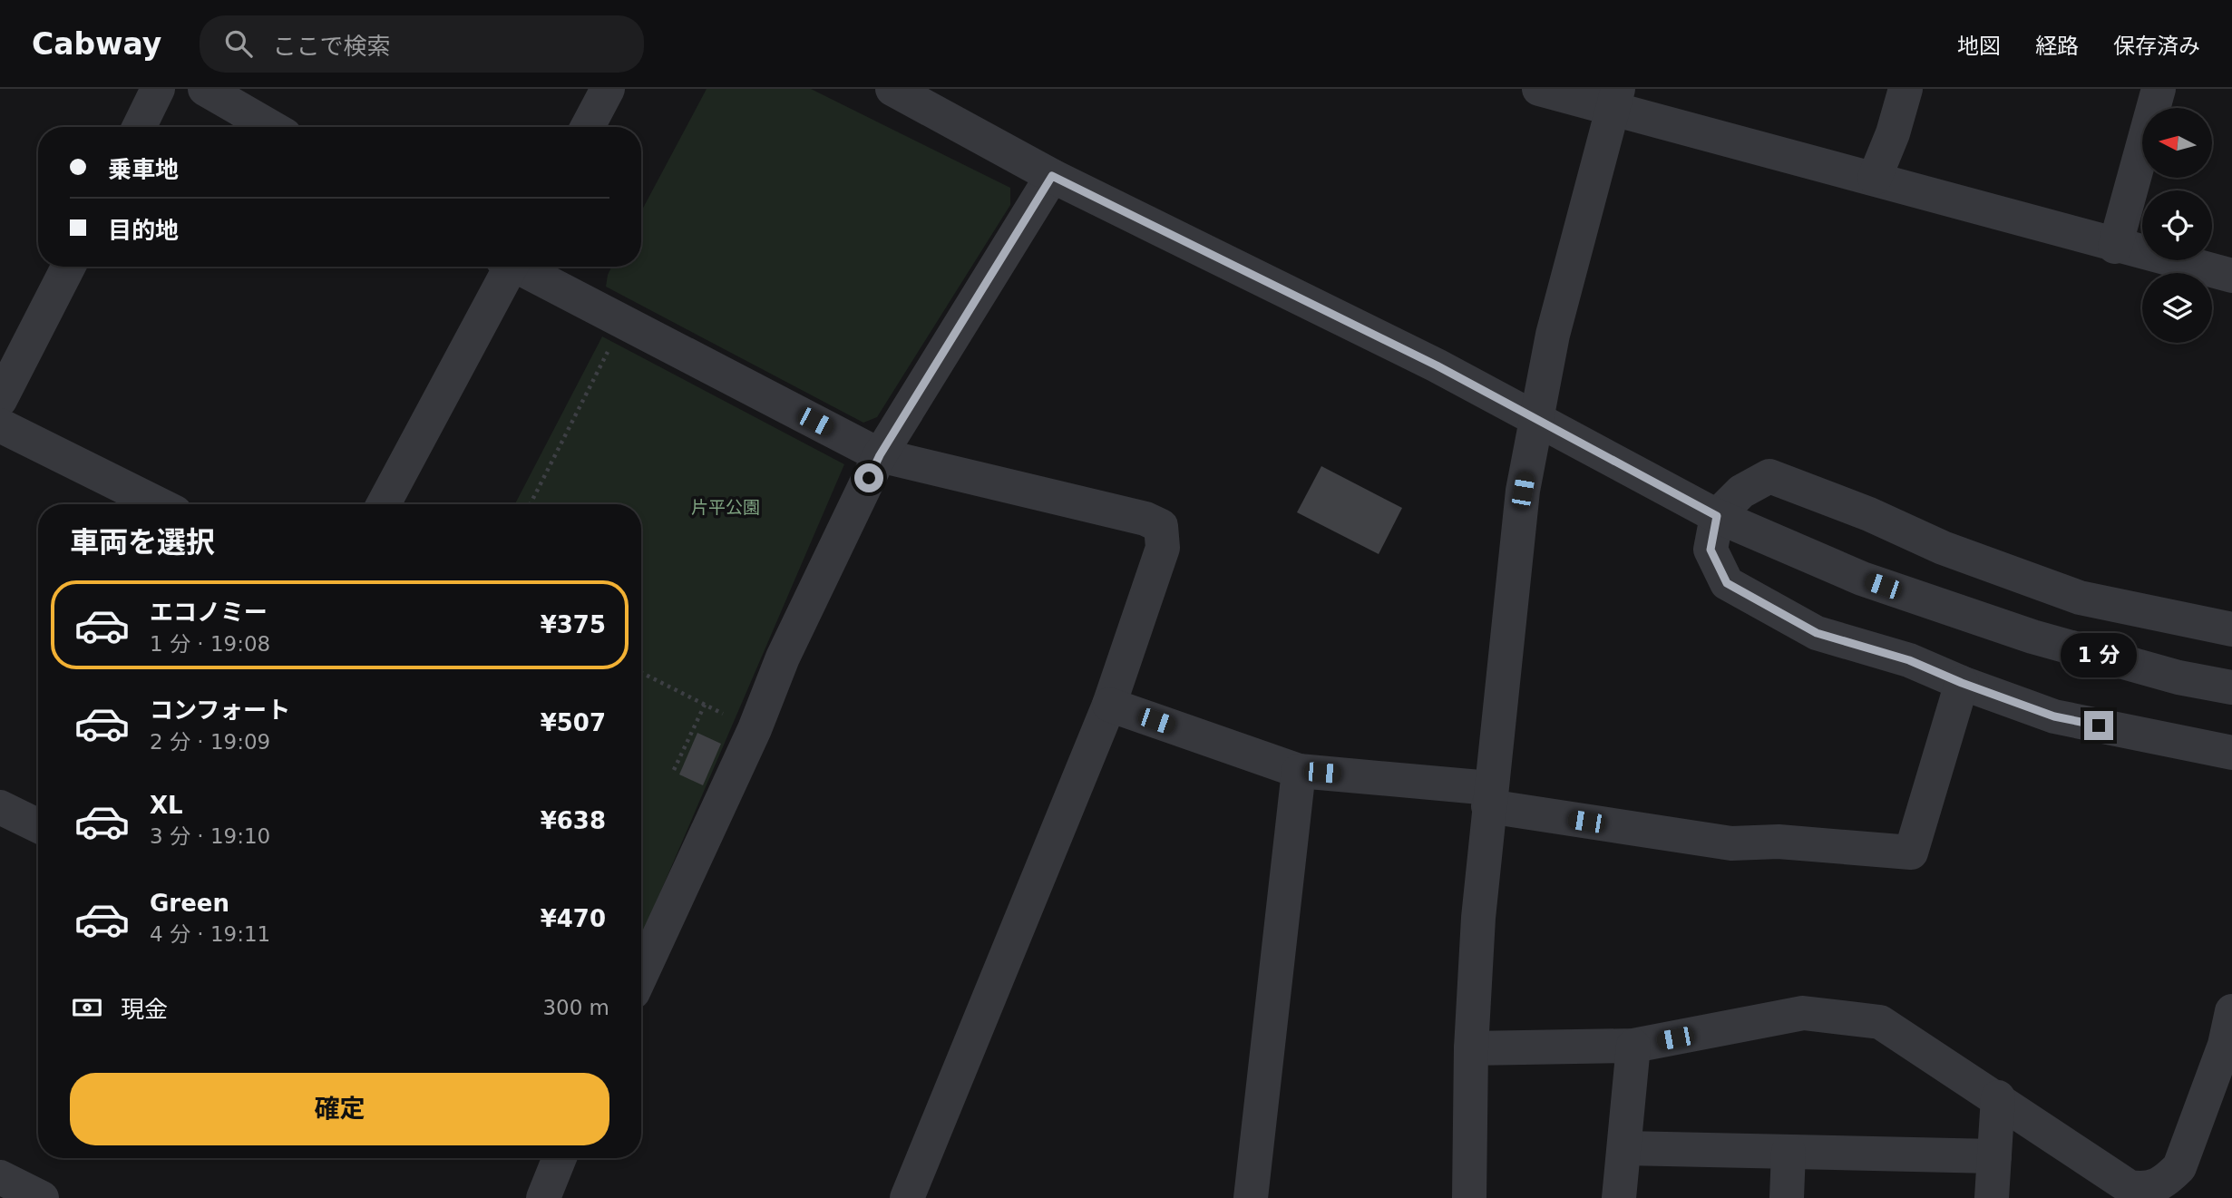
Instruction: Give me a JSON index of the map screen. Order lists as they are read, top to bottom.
{
  "parks": ["片平公園"],
  "north": "left",
  "page": {
    "header": "Cabway",
    "search": "ここで検索",
    "nav": ["地図", "経路", "保存済み"],
    "banner": ["乗車地", "目的地"],
    "heading": "車両を選択",
    "list": [
      {
        "name": "エコノミー",
        "note": "1 分 · 19:08",
        "value": "¥375"
      },
      {
        "name": "コンフォート",
        "note": "2 分 · 19:09",
        "value": "¥507"
      },
      {
        "name": "XL",
        "note": "3 分 · 19:10",
        "value": "¥638"
      },
      {
        "name": "Green",
        "note": "4 分 · 19:11",
        "value": "¥470"
      }
    ],
    "bubble": "1 分",
    "pay": ["現金", "300 m"],
    "buttons": "確定"
  }
}
